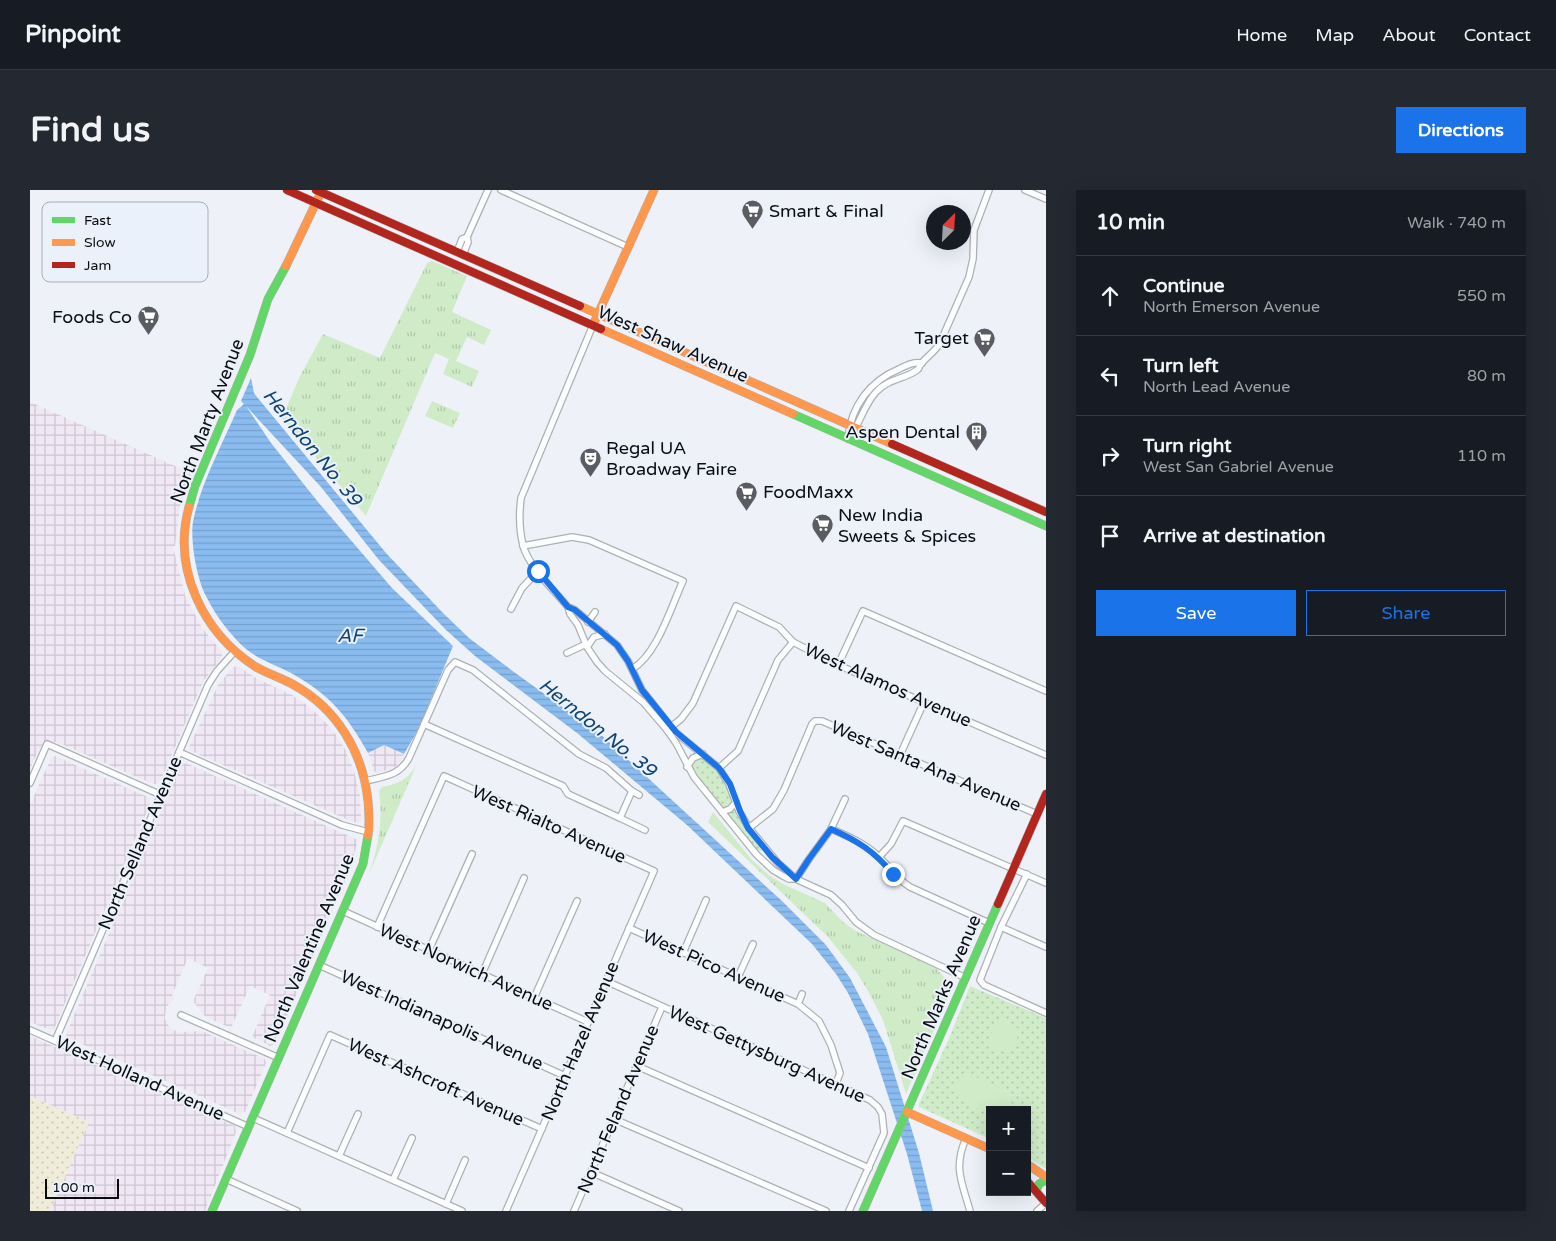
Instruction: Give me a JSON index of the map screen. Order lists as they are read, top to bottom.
{
  "streets": {
    "main road": [
      "West Shaw Avenue",
      "North Marty Avenue",
      "North Valentine Avenue",
      "North Marks Avenue"
    ],
    "street": [
      "West Alamos Avenue",
      "West Santa Ana Avenue",
      "West Rialto Avenue",
      "North Selland Avenue",
      "West Pico Avenue",
      "West Norwich Avenue",
      "West Indianapolis Avenue",
      "North Hazel Avenue",
      "West Gettysburg Avenue",
      "West Holland Avenue",
      "West Ashcroft Avenue",
      "North Feland Avenue"
    ]
  },
  "crossings": [
    ["West Shaw Avenue", "North Marty Avenue"],
    ["North Marty Avenue", "North Selland Avenue"],
    ["North Marty Avenue", "North Valentine Avenue"],
    ["West Santa Ana Avenue", "North Marks Avenue"],
    ["West Rialto Avenue", "West Norwich Avenue"],
    ["West Rialto Avenue", "North Hazel Avenue"],
    ["North Selland Avenue", "West Holland Avenue"],
    ["North Valentine Avenue", "West Norwich Avenue"],
    ["North Valentine Avenue", "West Indianapolis Avenue"],
    ["North Valentine Avenue", "West Holland Avenue"],
    ["West Pico Avenue", "North Hazel Avenue"],
    ["West Pico Avenue", "West Gettysburg Avenue"],
    ["West Norwich Avenue", "North Hazel Avenue"],
    ["West Indianapolis Avenue", "North Hazel Avenue"],
    ["North Hazel Avenue", "West Gettysburg Avenue"],
    ["North Hazel Avenue", "West Ashcroft Avenue"],
    ["West Gettysburg Avenue", "North Feland Avenue"]
  ],
  "water": ["Herndon No. 39", "AF"],
  "places": {
    "supermarket": [
      "Smart & Final",
      "Foods Co",
      "Target",
      "FoodMaxx",
      "New India Sweets & Spices"
    ],
    "building": ["Aspen Dental"],
    "theatre": ["Regal UA Broadway Faire"]
  },
  "legend": ["Fast", "Slow", "Jam"],
  "scale_bar": "100 m",
  "north": "top right",
  "page": {
    "header": "Pinpoint",
    "nav": [
      "Home",
      "Map",
      "About",
      "Contact"
    ],
    "buttons": [
      "Directions",
      ["Save", "Share"]
    ],
    "title": "Find us",
    "heading": ["10 min", "Walk · 740 m"],
    "list": [
      ["Continue", "North Emerson Avenue", "550 m"],
      ["Turn left", "North Lead Avenue", "80 m"],
      ["Turn right", "West San Gabriel Avenue", "110 m"],
      "Arrive at destination"
    ],
    "map_buttons": ["+", "−"],
    "scale": "100 m"
  }
}
